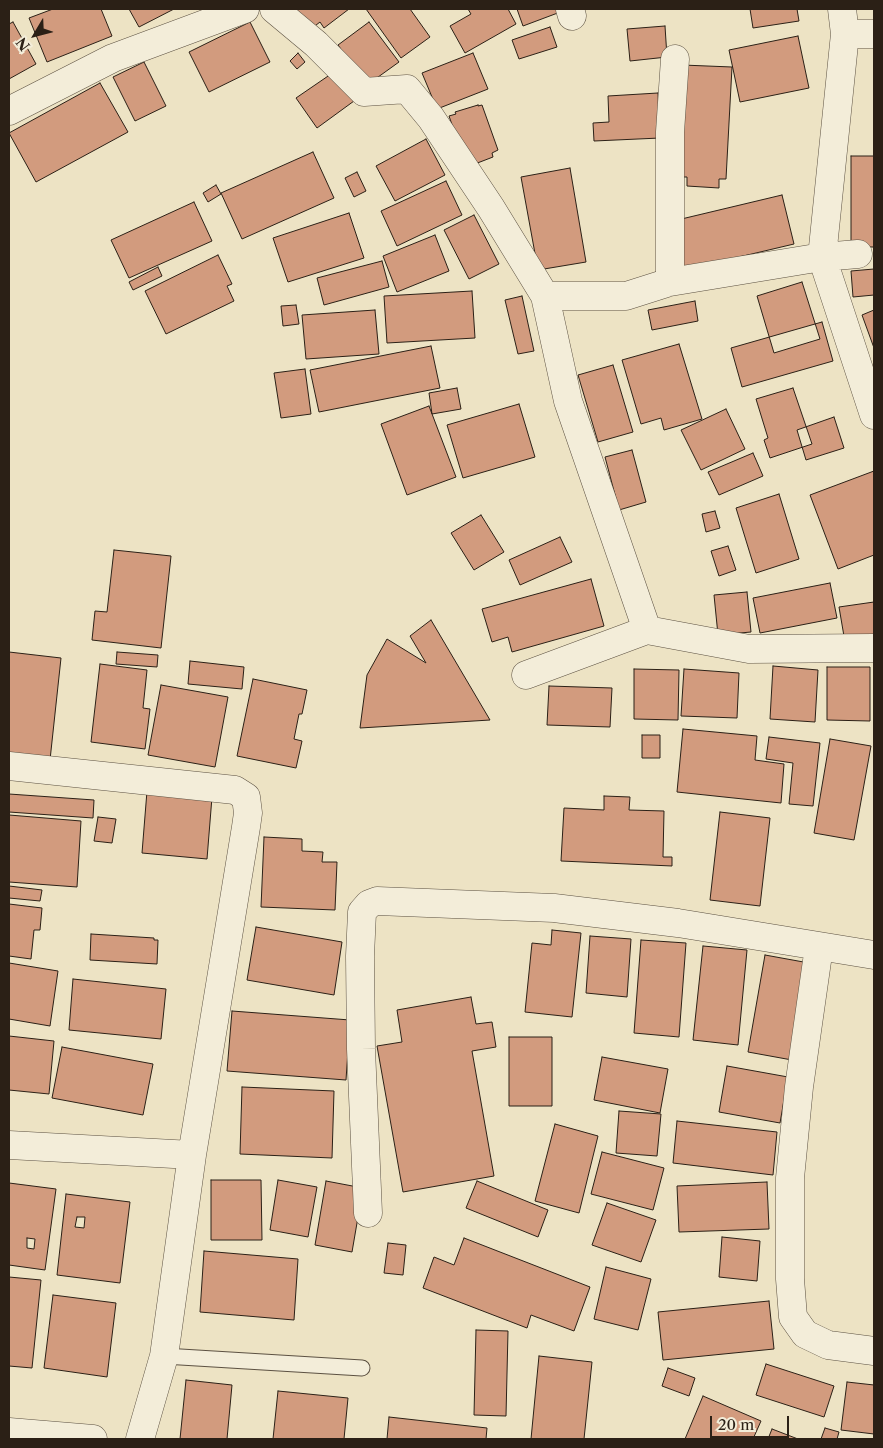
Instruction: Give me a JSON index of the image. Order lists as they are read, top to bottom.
{
  "scale_bar": "20 m",
  "north": "bottom left"
}
